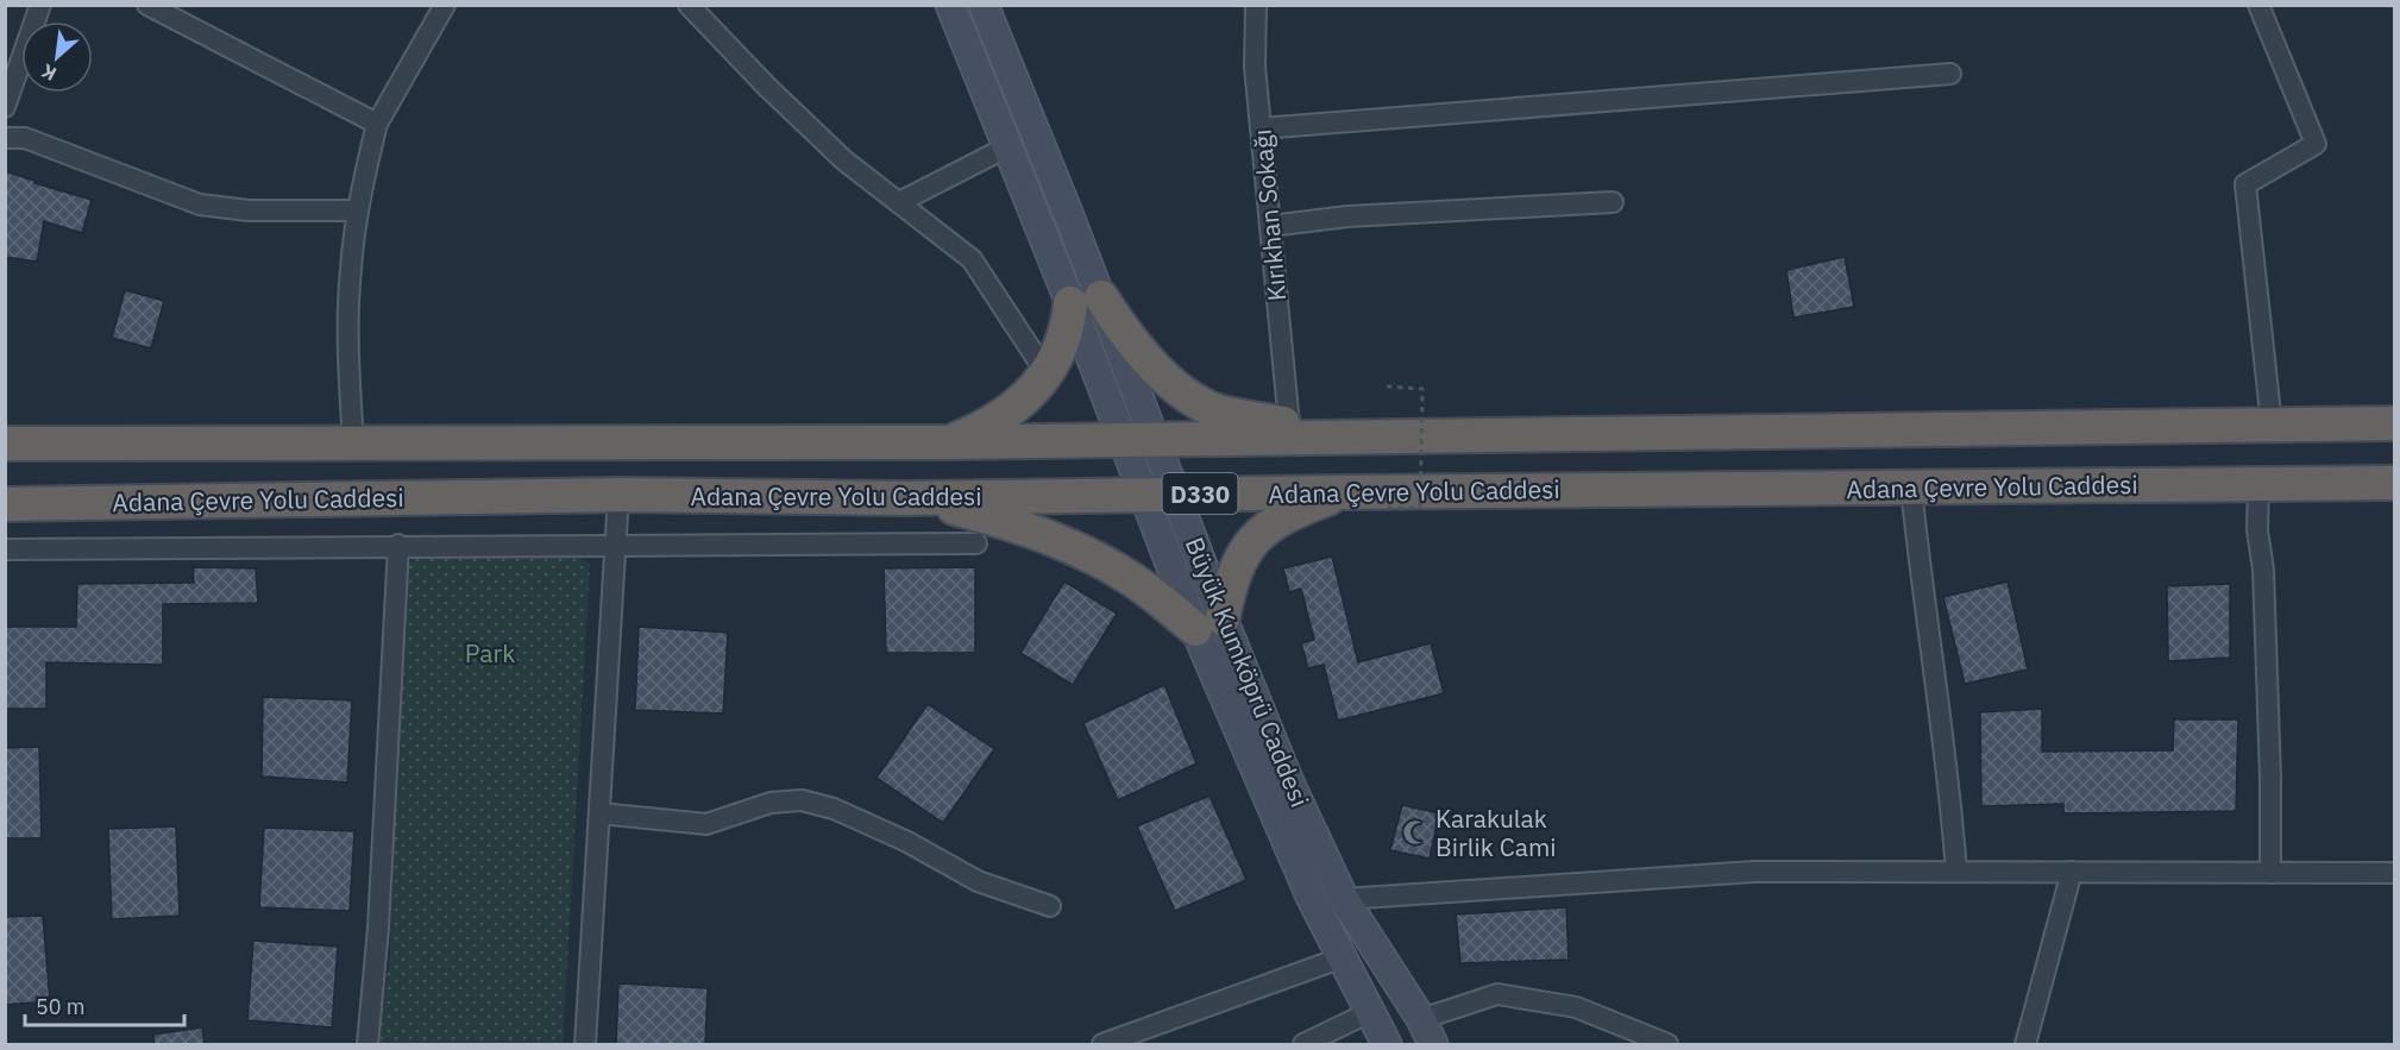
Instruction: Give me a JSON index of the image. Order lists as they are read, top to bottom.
{
  "streets": {
    "highway": ["Adana Çevre Yolu Caddesi", "D330"],
    "main road": ["Büyük Kumköprü Caddesi"],
    "street": ["Kırıkhan Sokağı"]
  },
  "crossings": [
    ["Adana Çevre Yolu Caddesi", "Büyük Kumköprü Caddesi"],
    ["D330", "Büyük Kumköprü Caddesi"]
  ],
  "parks": ["Park"],
  "places": {
    "mosque": ["Karakulak Birlik Cami"]
  },
  "scale_bar": "50 m",
  "north": "bottom left"
}
